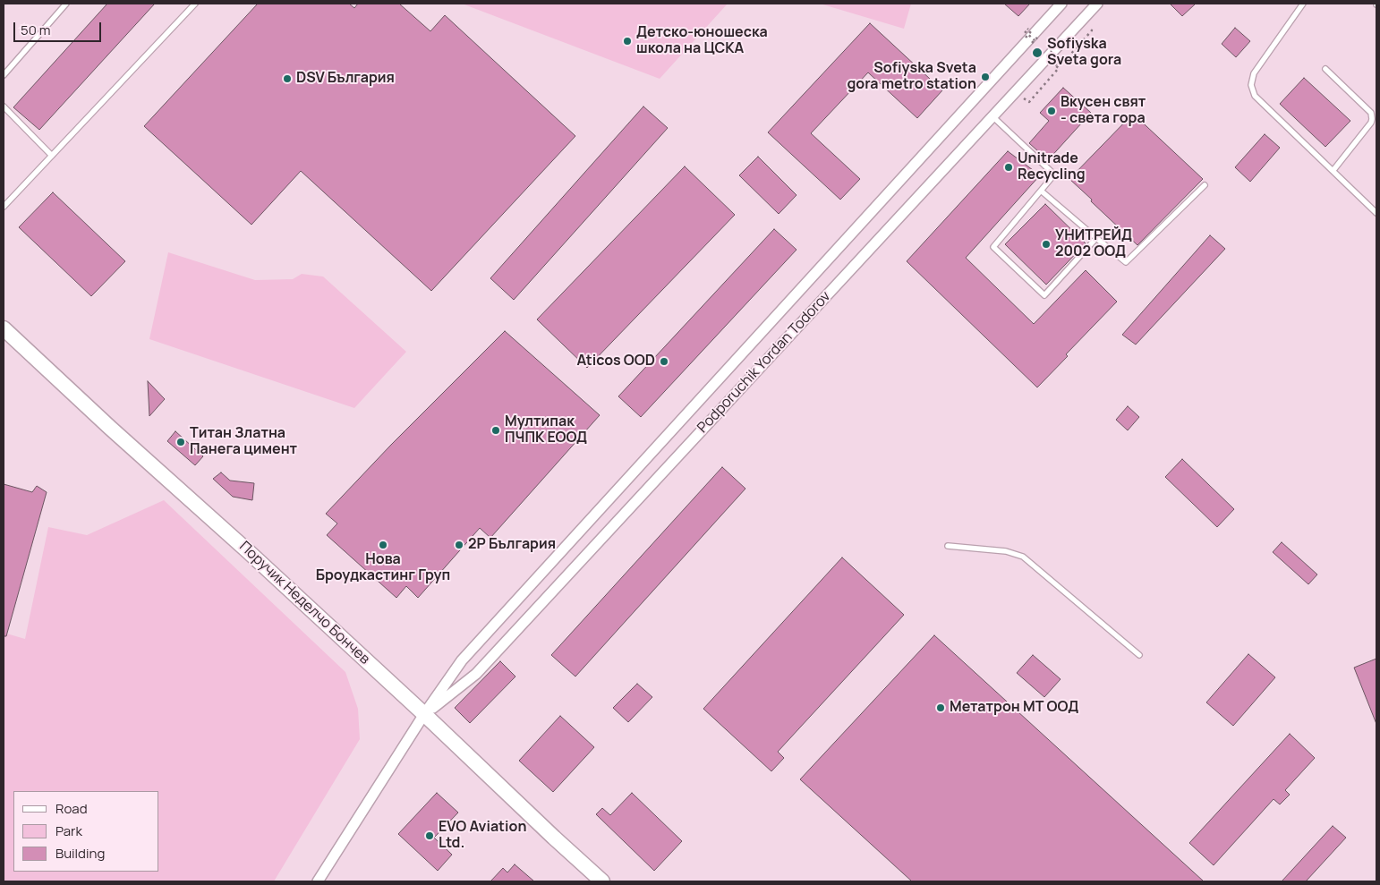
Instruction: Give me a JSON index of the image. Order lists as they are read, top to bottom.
{
  "streets": {
    "street": ["Podporuchik Yordan Todorov", "Поручик Неделчо Бончев"]
  },
  "crossings": [
    ["Podporuchik Yordan Todorov", "Поручик Неделчо Бончев"]
  ],
  "places": [
    "Детско-юношеска школа на ЦСКА",
    "Sofiyska Sveta gora",
    "Sofiyska Sveta gora metro station",
    "DSV България",
    "Вкусен свят - света гора",
    "Unitrade Recycling",
    "УНИТРЕЙД 2002 ООД",
    "Aticos OOD",
    "Мултипак ПЧПК ЕООД",
    "Титан Златна Панега цимент",
    "Нова Броудкастинг Груп",
    "2Р България",
    "Метатрон МТ ООД",
    "EVO Aviation Ltd."
  ],
  "legend": ["Road", "Park", "Building"],
  "scale_bar": "50 m"
}
